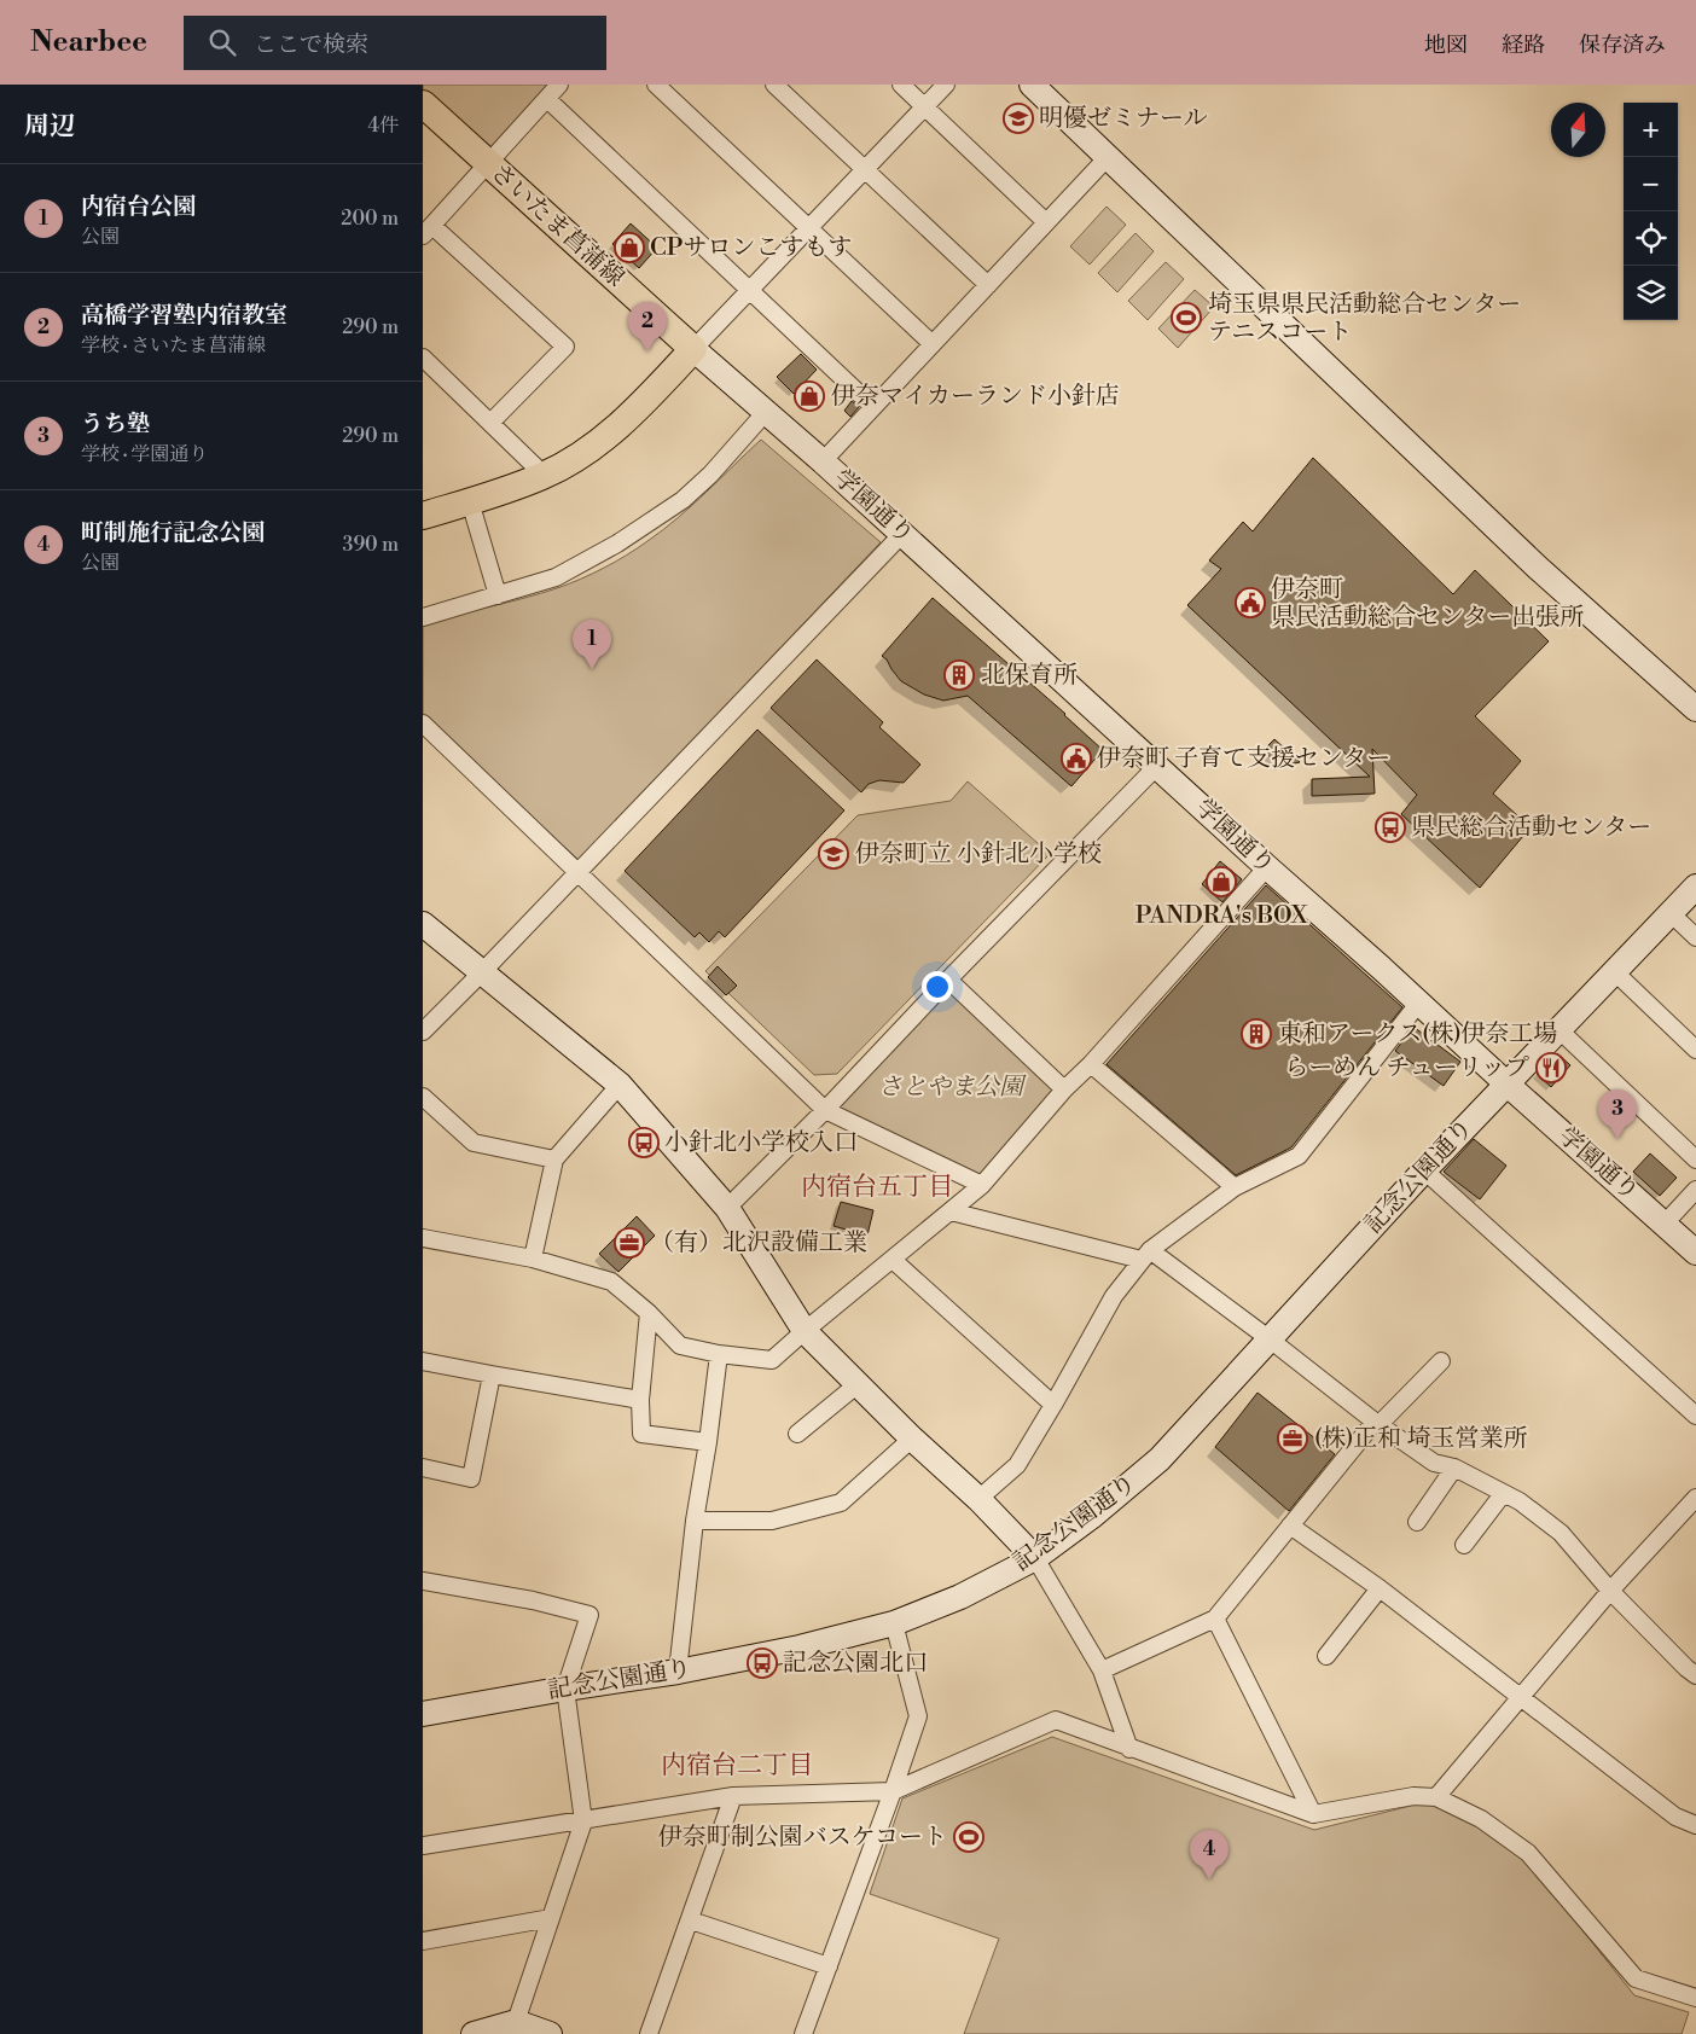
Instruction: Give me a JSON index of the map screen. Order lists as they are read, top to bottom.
{
  "streets": {
    "main road": ["さいたま菖蒲線"],
    "street": ["学園通り", "記念公園通り"]
  },
  "crossings": [
    ["さいたま菖蒲線", "学園通り"],
    ["学園通り", "記念公園通り"]
  ],
  "districts": ["内宿台五丁目", "内宿台二丁目"],
  "parks": ["さとやま公園"],
  "places": {
    "school or university": ["明優ゼミナール", "伊奈町立 小針北小学校"],
    "shop": ["CPサロンこすもす", "伊奈マイカーランド小針店", "PANDRA's BOX"],
    "sports": ["埼玉県県民活動総合センター テニスコート", "伊奈町制公園バスケコート"],
    "public building": ["伊奈町 県民活動総合センター出張所", "伊奈町 子育て支援センター"],
    "building": ["北保育所", "東和アークス(株)伊奈工場"],
    "bus stop": ["県民総合活動センター", "小針北小学校入口", "記念公園北口"],
    "restaurant": ["らーめん チューリップ"],
    "office": ["（有）北沢設備工業", "(株)正和 埼玉営業所"]
  },
  "north": "top",
  "page": {
    "header": "Nearbee",
    "search": "ここで検索",
    "nav": ["地図", "経路", "保存済み"],
    "heading": ["周辺", "4件"],
    "map_buttons": ["+", "−"],
    "list": [
      {
        "mark": "1",
        "name": "内宿台公園",
        "note": "公園",
        "value": "200 m"
      },
      {
        "mark": "2",
        "name": "高橋学習塾内宿教室",
        "note": "学校 · さいたま菖蒲線",
        "value": "290 m"
      },
      {
        "mark": "3",
        "name": "うち塾",
        "note": "学校 · 学園通り",
        "value": "290 m"
      },
      {
        "mark": "4",
        "name": "町制施行記念公園",
        "note": "公園",
        "value": "390 m"
      }
    ],
    "pins": [
      "2",
      "1",
      "3",
      "4"
    ]
  }
}
